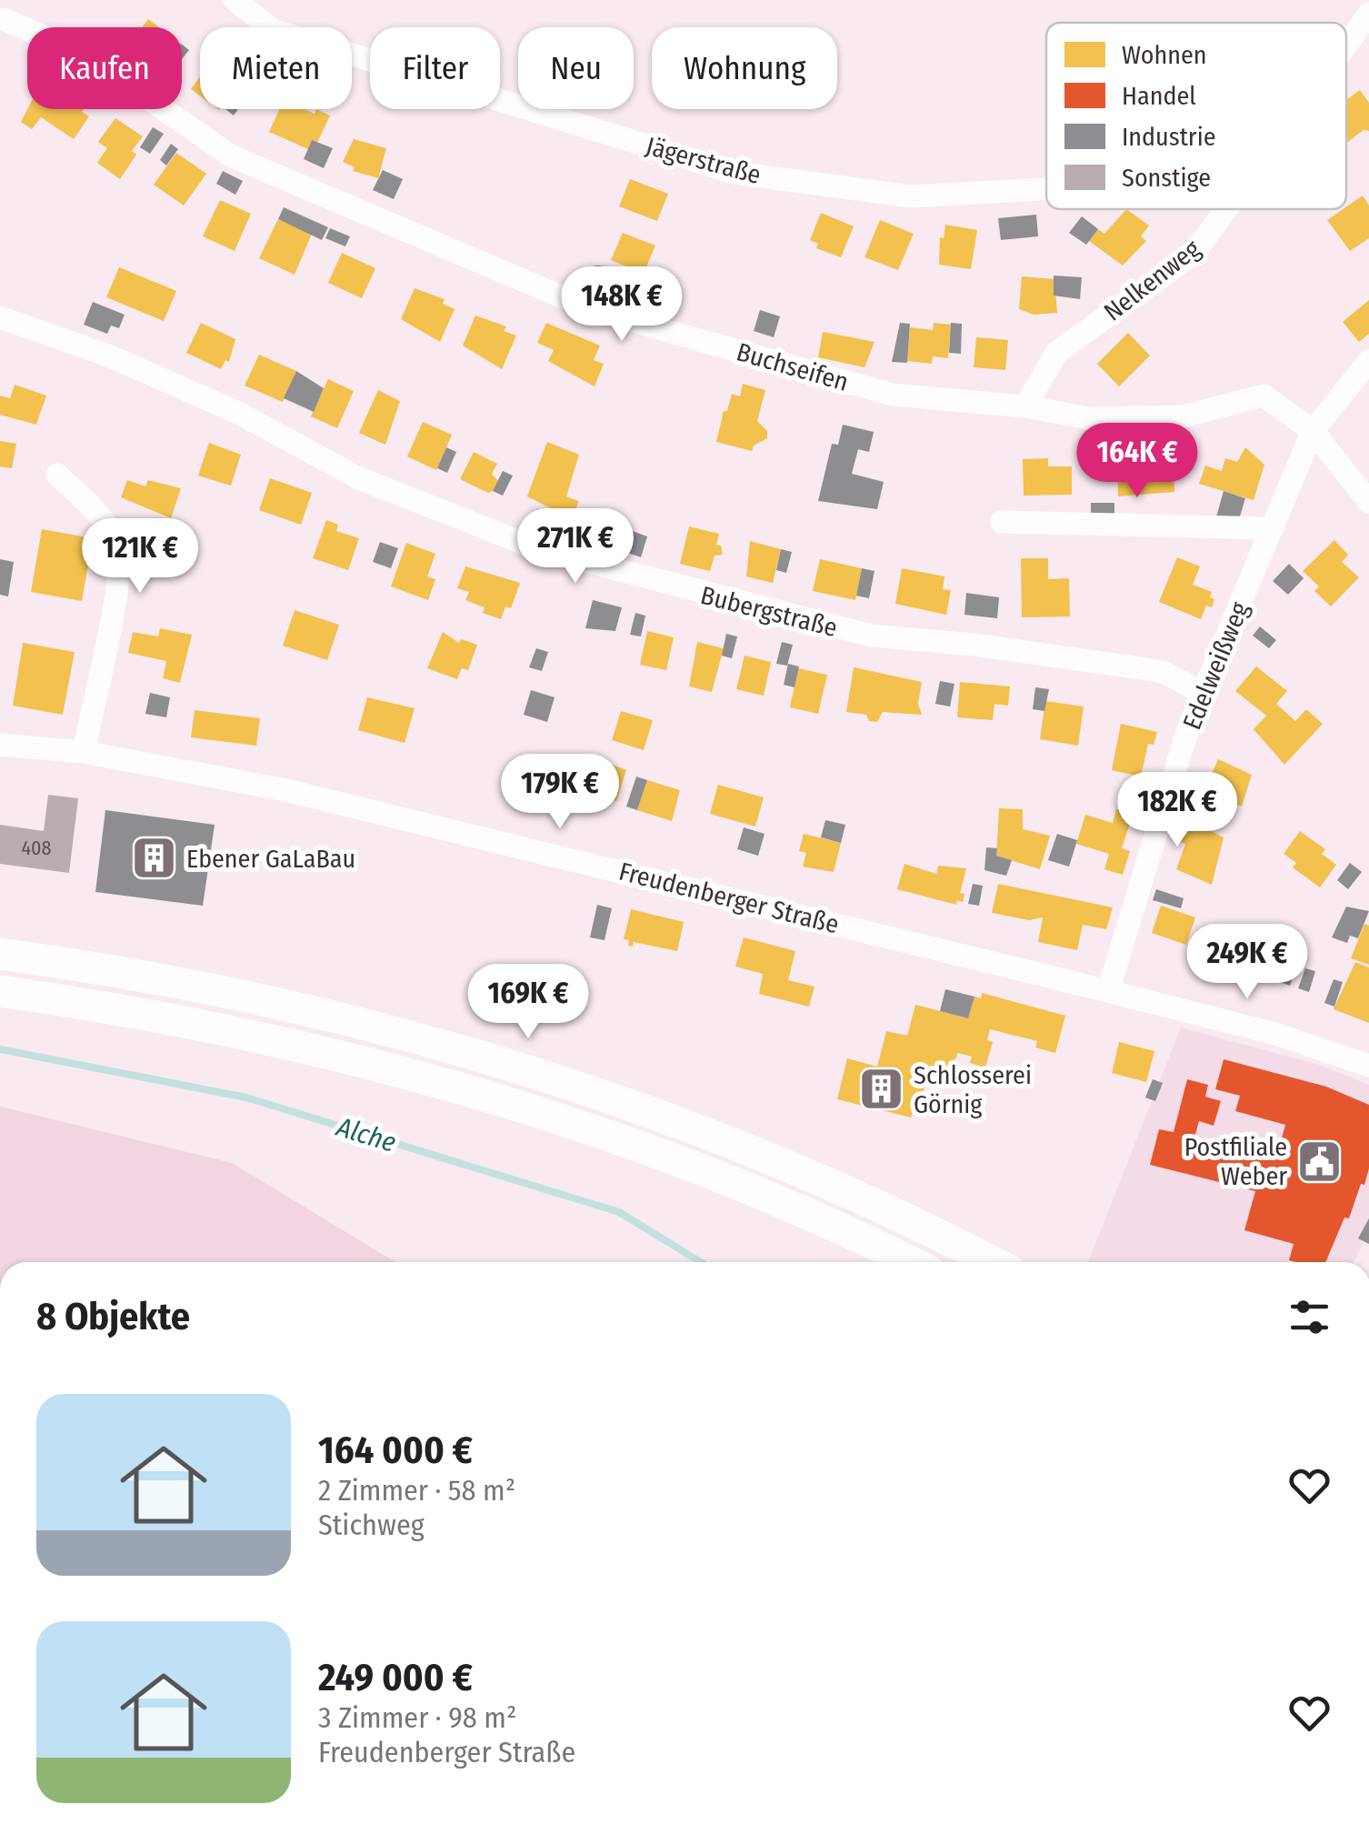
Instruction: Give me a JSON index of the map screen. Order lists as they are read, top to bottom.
{
  "streets": {
    "street": [
      "Jägerstraße",
      "Nelkenweg",
      "Buchseifen",
      "Bubergstraße",
      "Edelweißweg",
      "Freudenberger Straße"
    ]
  },
  "crossings": [
    ["Nelkenweg", "Buchseifen"],
    ["Buchseifen", "Edelweißweg"],
    ["Bubergstraße", "Edelweißweg"],
    ["Edelweißweg", "Freudenberger Straße"]
  ],
  "water": ["Alche"],
  "places": {
    "building": ["Ebener GaLaBau", "Schlosserei Görnig"],
    "public building": ["Postfiliale Weber"]
  },
  "house_numbers": ["408"],
  "legend": [
    "Wohnen",
    "Handel",
    "Industrie",
    "Sonstige"
  ],
  "page": {
    "chip": [
      "Kaufen",
      "Mieten",
      "Filter",
      "Neu",
      "Wohnung"
    ],
    "price": [
      "148K €",
      "164K €",
      "271K €",
      "121K €",
      "179K €",
      "182K €",
      "249K €",
      "169K €"
    ],
    "heading": "8 Objekte",
    "list": [
      {
        "name": "164 000 €",
        "note": "2 Zimmer · 58 m² · Stichweg"
      },
      {
        "name": "249 000 €",
        "note": "3 Zimmer · 98 m² · Freudenberger Straße"
      }
    ]
  }
}
